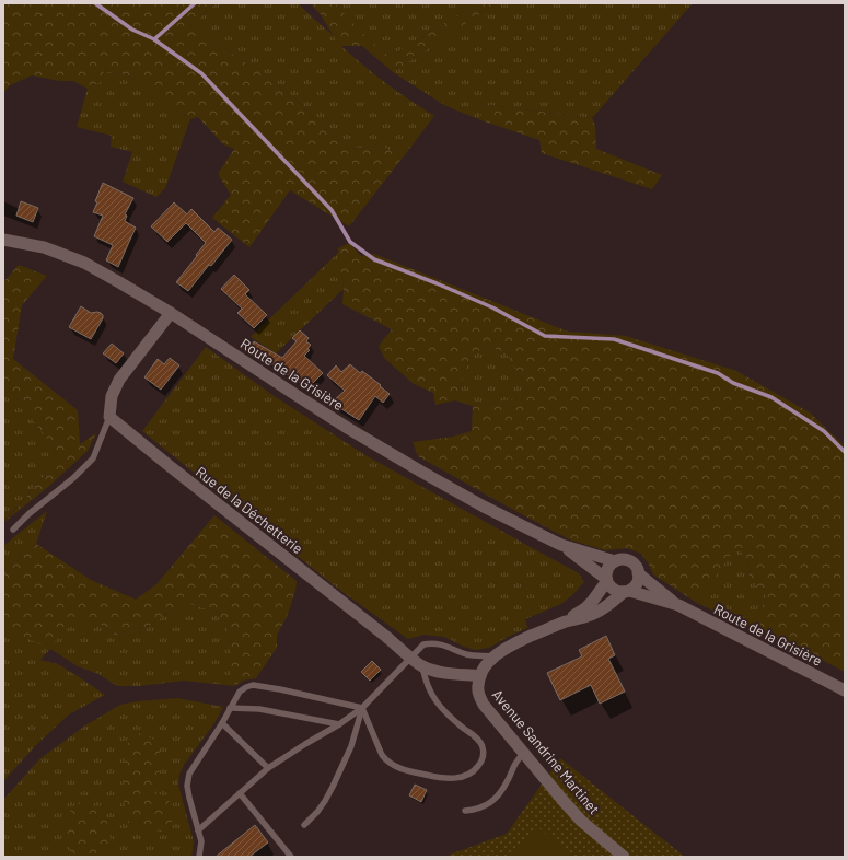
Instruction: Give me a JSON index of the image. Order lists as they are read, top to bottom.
{
  "streets": {
    "street": ["Route de la Grisière", "Rue de la Déchetterie", "Avenue Sandrine Martinet"]
  },
  "crossings": [
    ["Rue de la Déchetterie", "Avenue Sandrine Martinet"]
  ]
}
